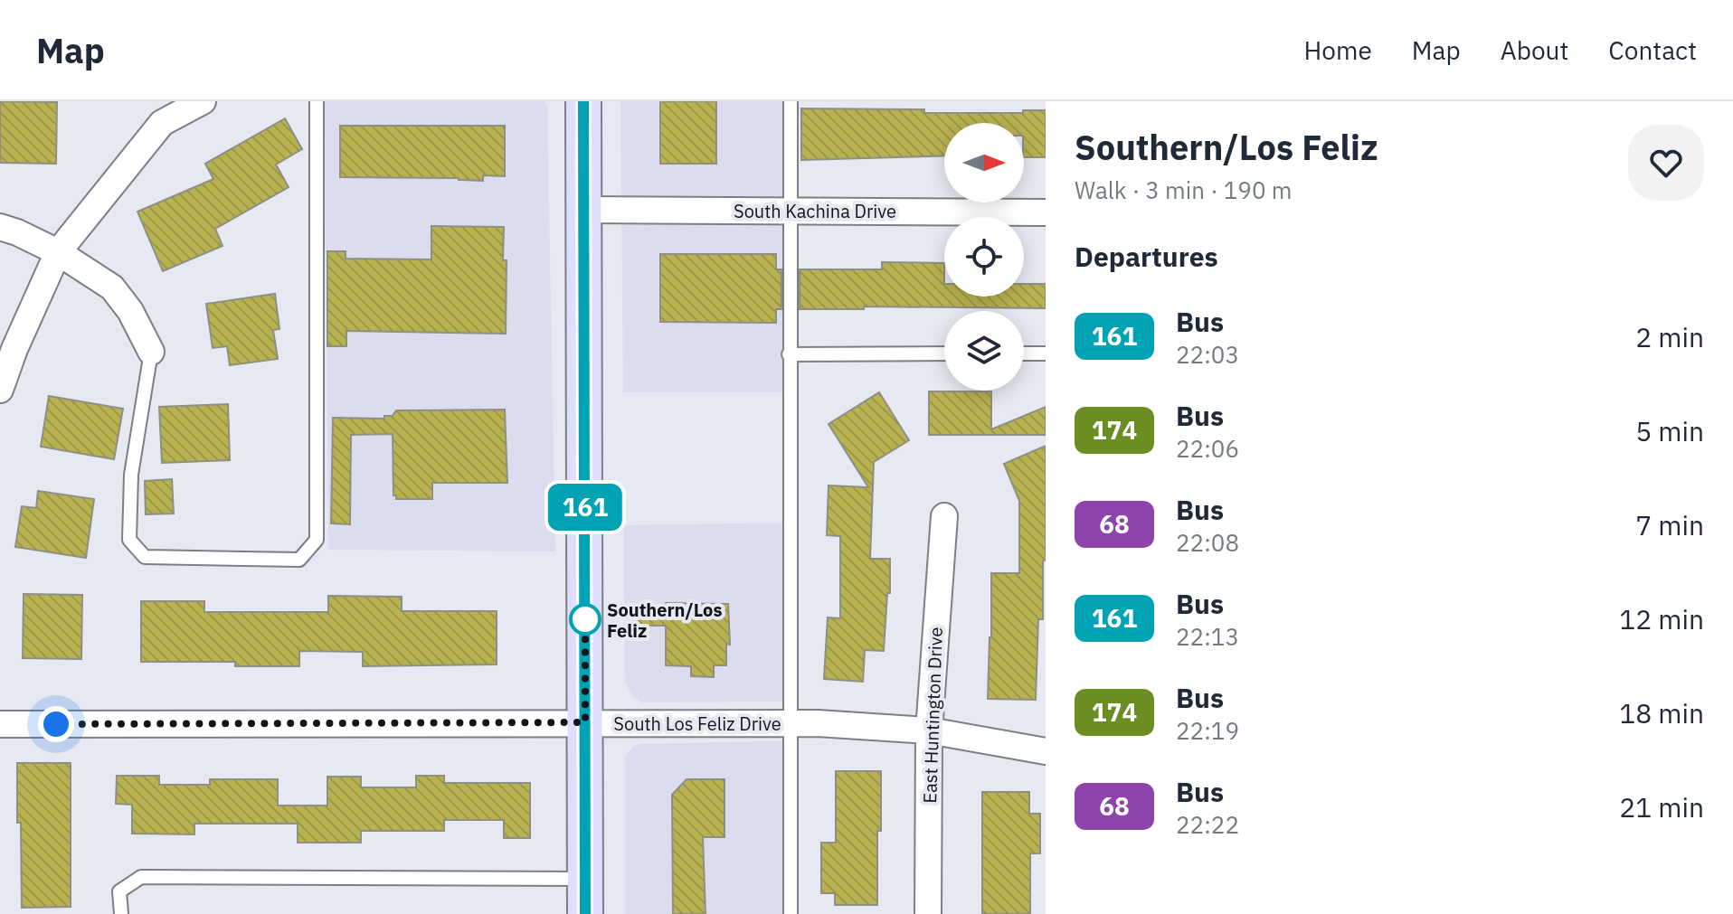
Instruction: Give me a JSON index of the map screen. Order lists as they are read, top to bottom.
{
  "streets": {
    "street": ["South Kachina Drive", "East Huntington Drive", "South Los Feliz Drive"]
  },
  "crossings": [
    ["East Huntington Drive", "South Los Feliz Drive"]
  ],
  "places": ["Southern/Los Feliz"],
  "lines": ["bus line 161"],
  "north": "right",
  "page": {
    "header": "Map",
    "nav": [
      "Home",
      "Map",
      "About",
      "Contact"
    ],
    "on_map": "161",
    "heading": [
      ["Southern/Los Feliz", "Walk · 3 min · 190 m"],
      "Departures"
    ],
    "list": [
      {
        "mark": "161",
        "name": "Bus",
        "note": "22:03",
        "value": "2 min"
      },
      {
        "mark": "174",
        "name": "Bus",
        "note": "22:06",
        "value": "5 min"
      },
      {
        "mark": "68",
        "name": "Bus",
        "note": "22:08",
        "value": "7 min"
      },
      {
        "mark": "161",
        "name": "Bus",
        "note": "22:13",
        "value": "12 min"
      },
      {
        "mark": "174",
        "name": "Bus",
        "note": "22:19",
        "value": "18 min"
      },
      {
        "mark": "68",
        "name": "Bus",
        "note": "22:22",
        "value": "21 min"
      }
    ]
  }
}
